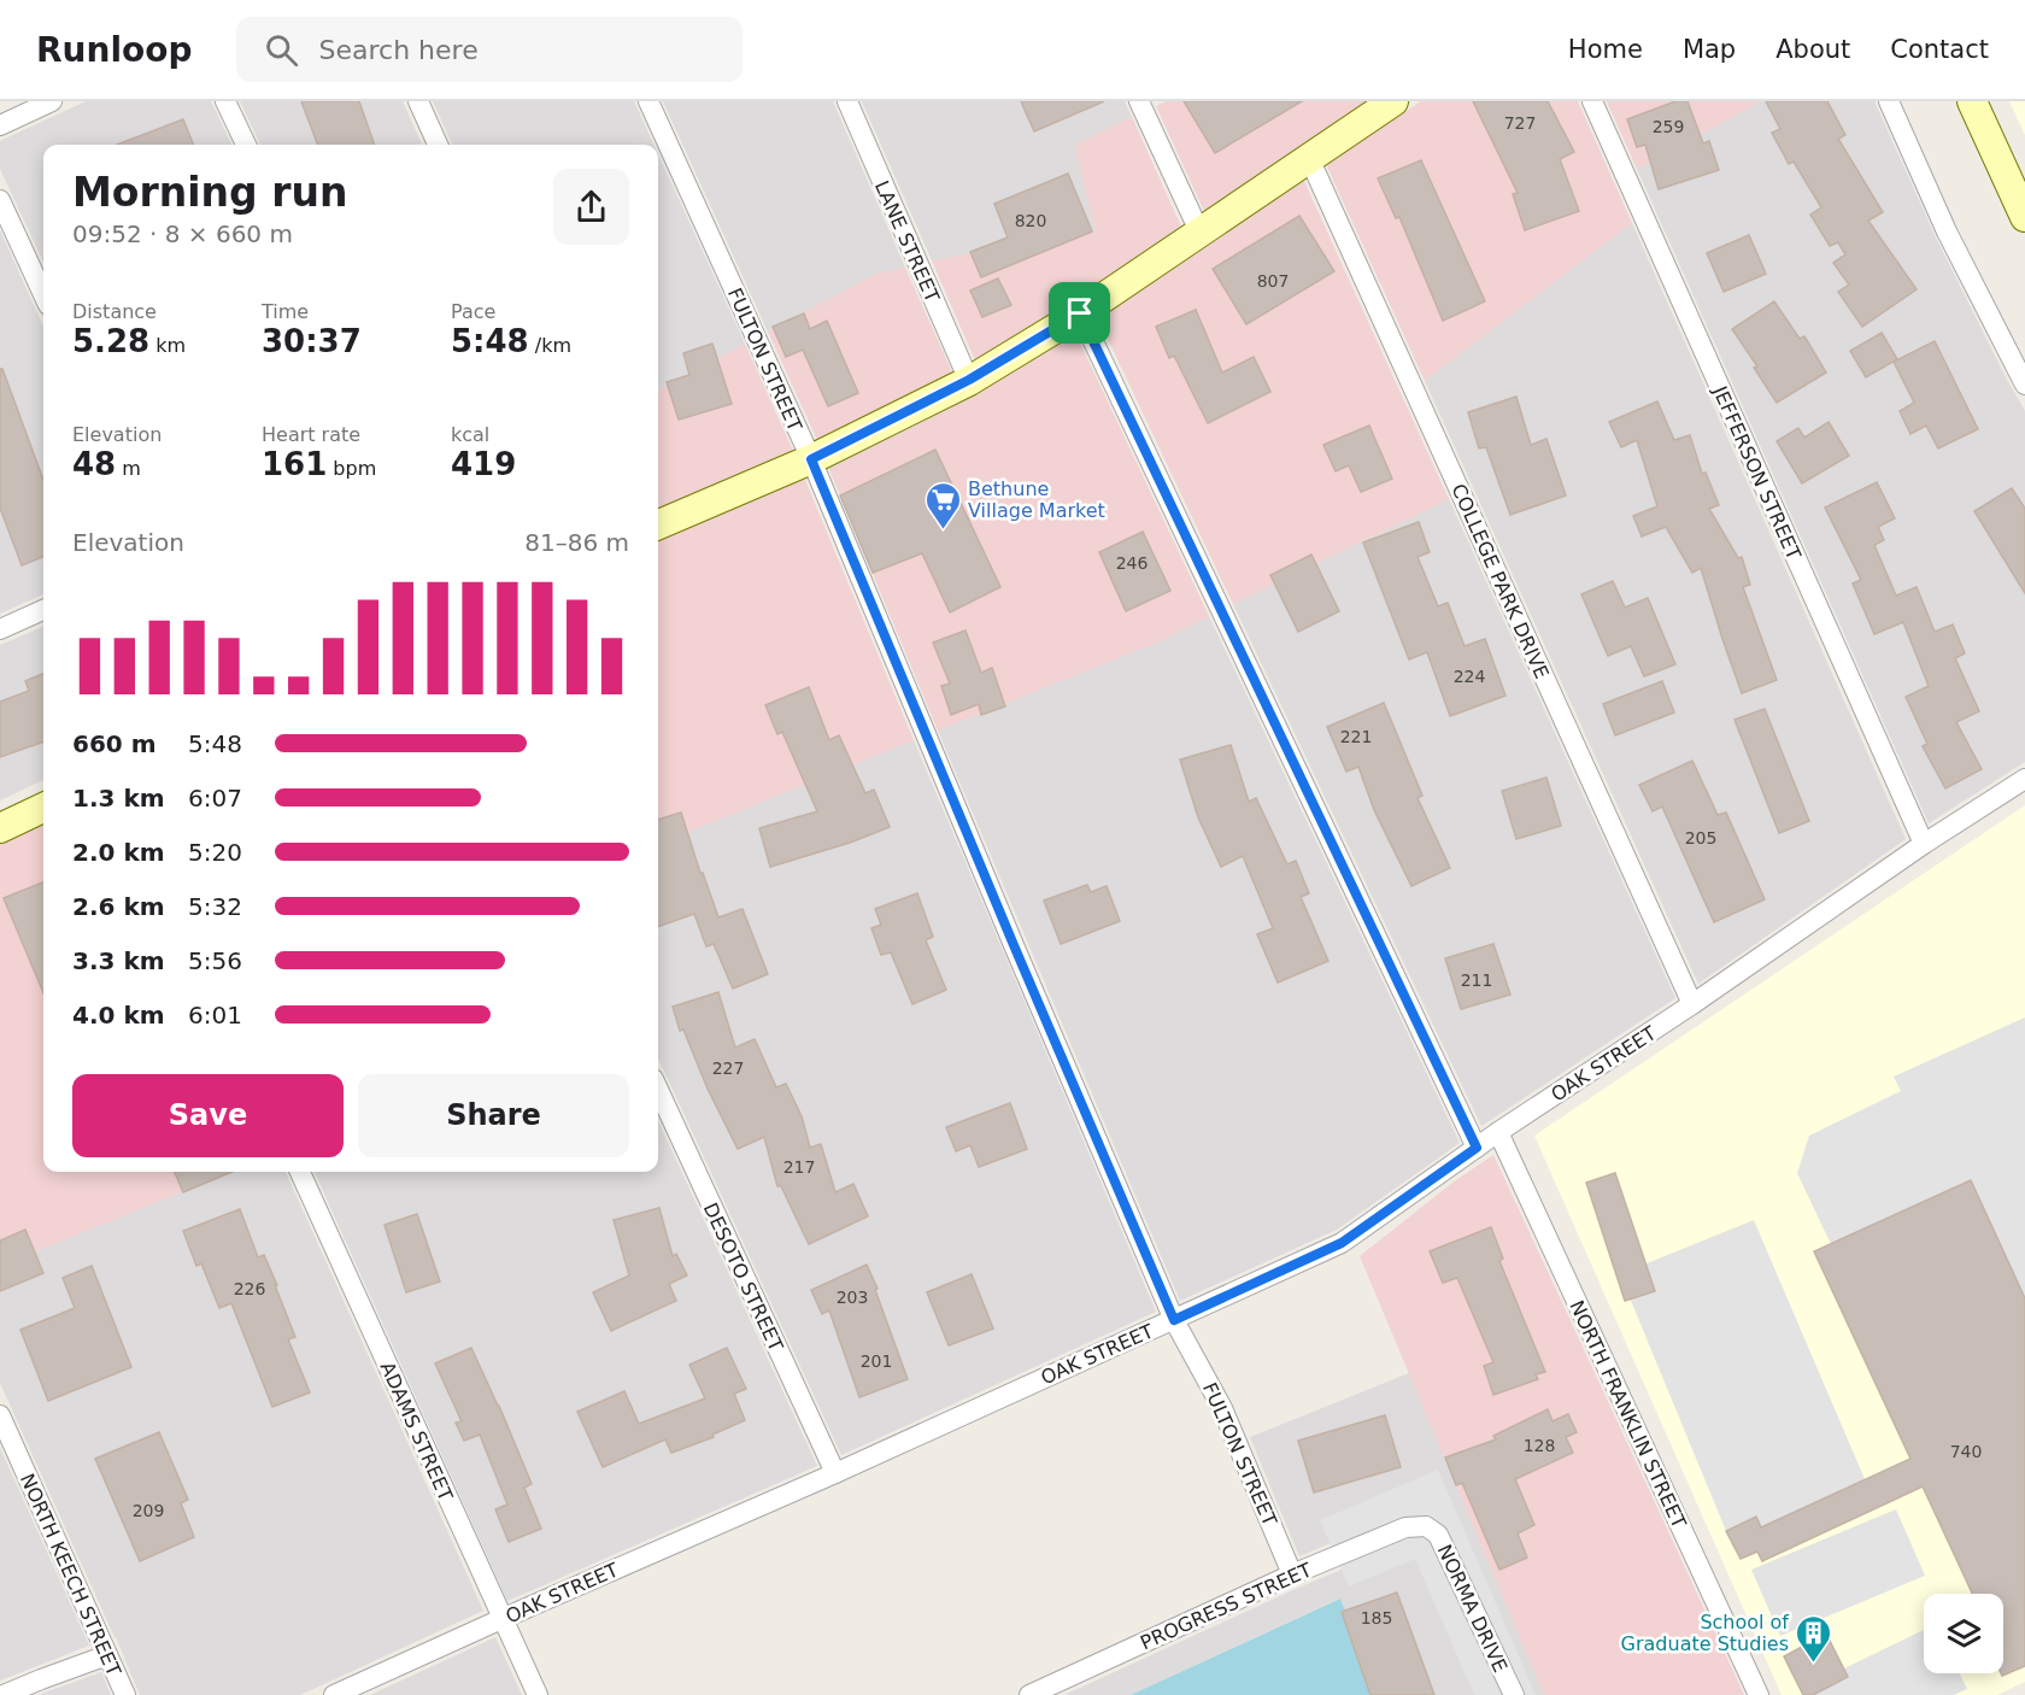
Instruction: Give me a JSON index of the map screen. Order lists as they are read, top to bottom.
{
  "streets": {
    "street": [
      "LANE STREET",
      "FULTON STREET",
      "JEFFERSON STREET",
      "COLLEGE PARK DRIVE",
      "OAK STREET",
      "DESOTO STREET",
      "NORTH FRANKLIN STREET",
      "ADAMS STREET",
      "NORTH KEECH STREET",
      "PROGRESS STREET",
      "NORMA DRIVE"
    ]
  },
  "crossings": [
    ["FULTON STREET", "OAK STREET"],
    ["FULTON STREET", "PROGRESS STREET"],
    ["JEFFERSON STREET", "OAK STREET"],
    ["COLLEGE PARK DRIVE", "OAK STREET"],
    ["OAK STREET", "DESOTO STREET"],
    ["OAK STREET", "NORTH FRANKLIN STREET"],
    ["OAK STREET", "ADAMS STREET"],
    ["PROGRESS STREET", "NORMA DRIVE"]
  ],
  "places": {
    "supermarket": ["Bethune Village Market"],
    "building": ["School of Graduate Studies"]
  },
  "house_numbers": [
    "727",
    "259",
    "820",
    "807",
    "246",
    "224",
    "221",
    "205",
    "211",
    "227",
    "217",
    "226",
    "203",
    "201",
    "128",
    "740",
    "209",
    "185"
  ],
  "page": {
    "header": "Runloop",
    "search": "Search here",
    "nav": [
      "Home",
      "Map",
      "About",
      "Contact"
    ],
    "heading": ["Morning run", "09:52 · 8 × 660 m"],
    "stats": [
      ["Distance", "5.28 km"],
      ["Time", "30:37"],
      ["Pace", "5:48 /km"],
      ["Elevation", "48 m"],
      ["Heart rate", "161 bpm"],
      ["kcal", "419"]
    ],
    "chart": ["Elevation", "81–86 m"],
    "list": [
      {
        "name": "660 m",
        "note": "5:48"
      },
      {
        "name": "1.3 km",
        "note": "6:07"
      },
      {
        "name": "2.0 km",
        "note": "5:20"
      },
      {
        "name": "2.6 km",
        "note": "5:32"
      },
      {
        "name": "3.3 km",
        "note": "5:56"
      },
      {
        "name": "4.0 km",
        "note": "6:01"
      }
    ],
    "buttons": ["Save", "Share"]
  }
}
